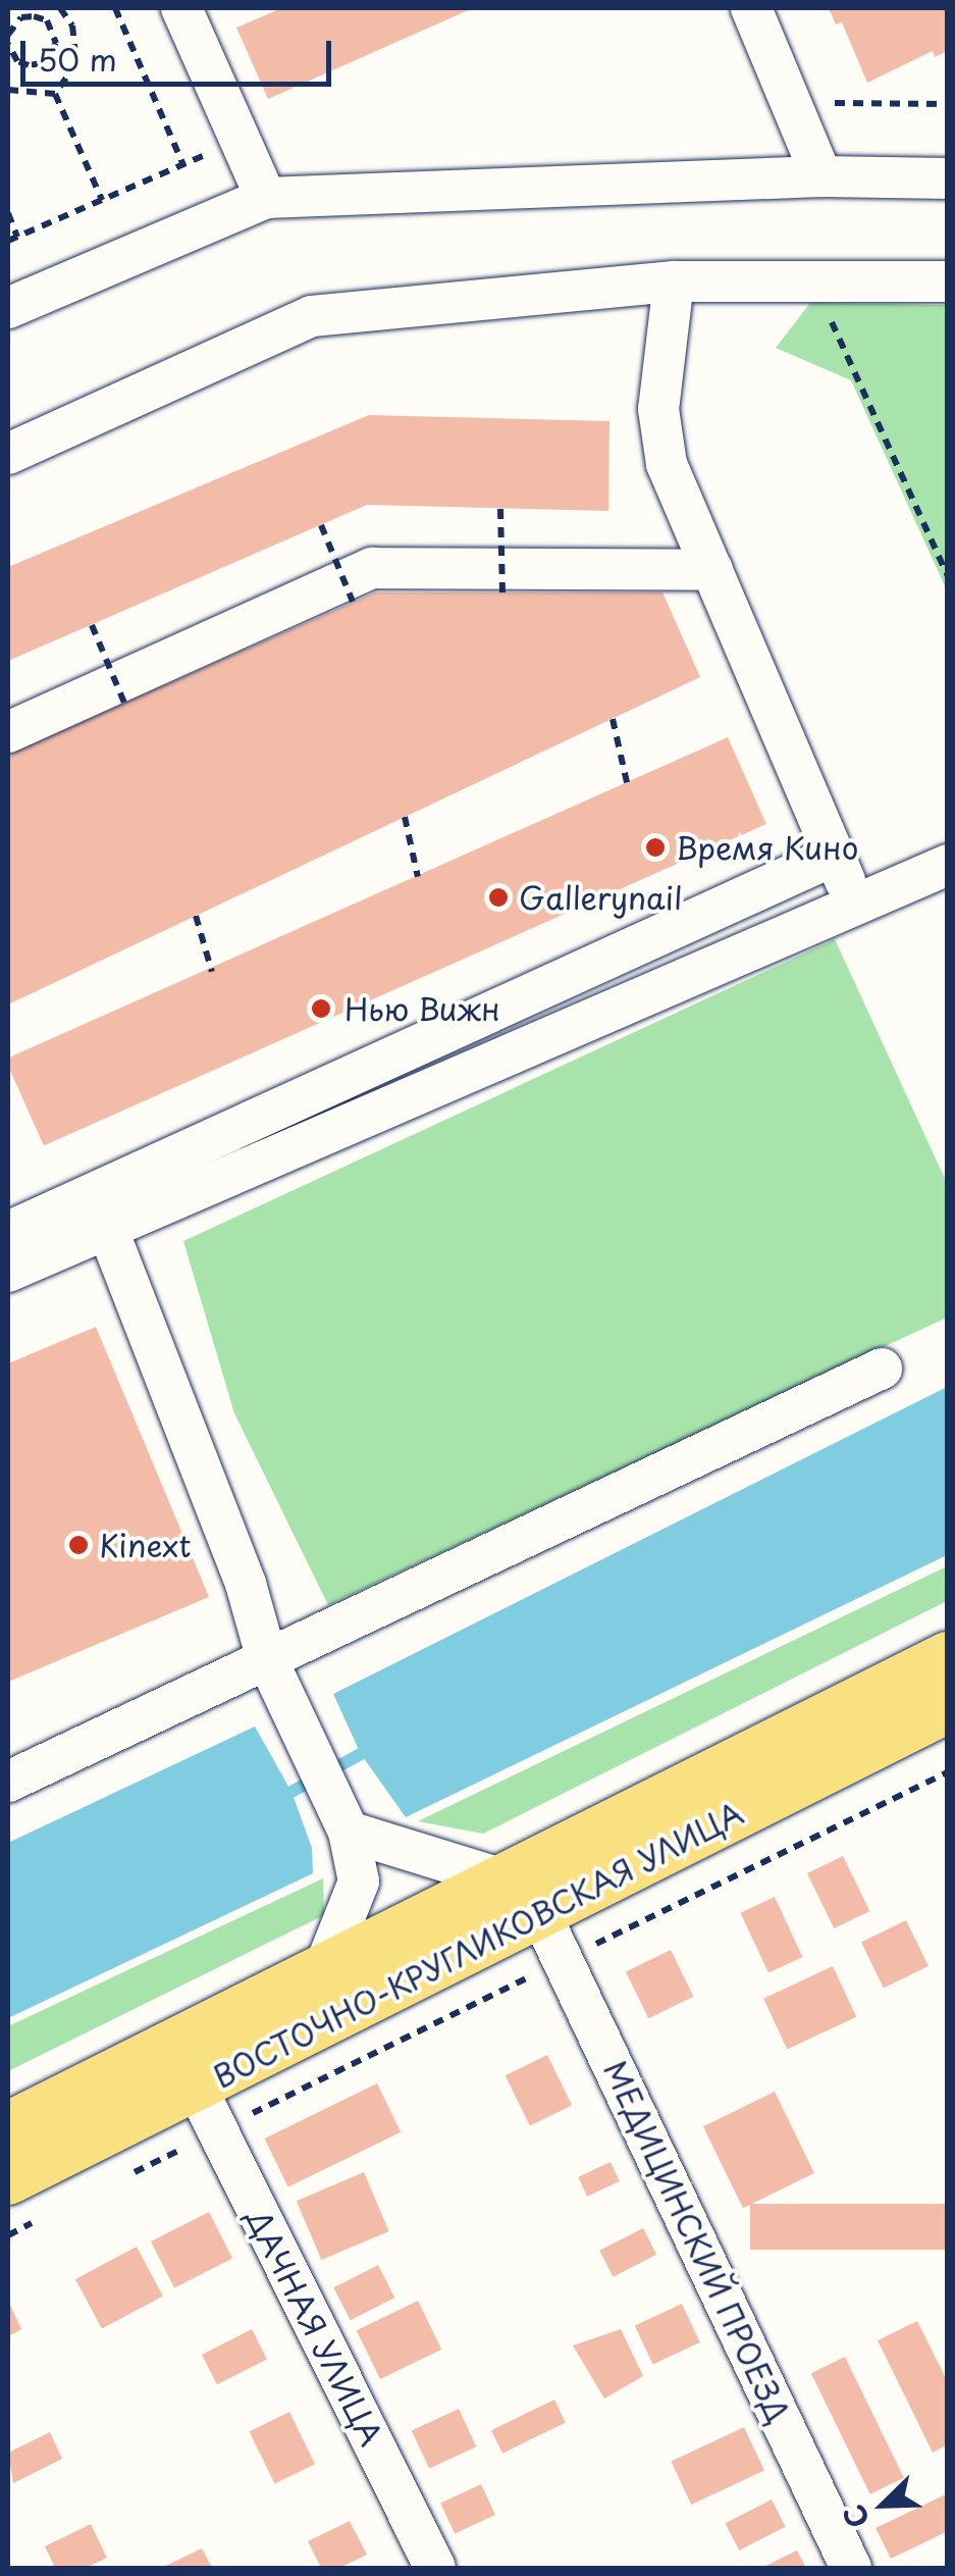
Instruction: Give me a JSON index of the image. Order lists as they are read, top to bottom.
{
  "streets": {
    "main road": ["ВОСТОЧНО-КРУГЛИКОВСКАЯ УЛИЦА"],
    "street": ["МЕДИЦИНСКИЙ ПРОЕЗД", "ДАЧНАЯ УЛИЦА"]
  },
  "crossings": [
    ["ВОСТОЧНО-КРУГЛИКОВСКАЯ УЛИЦА", "МЕДИЦИНСКИЙ ПРОЕЗД"],
    ["ВОСТОЧНО-КРУГЛИКОВСКАЯ УЛИЦА", "ДАЧНАЯ УЛИЦА"]
  ],
  "places": [
    "Время Кино",
    "Gallerynail",
    "Нью Вижн",
    "Kinext"
  ],
  "scale_bar": "50 m",
  "north": "bottom left"
}
